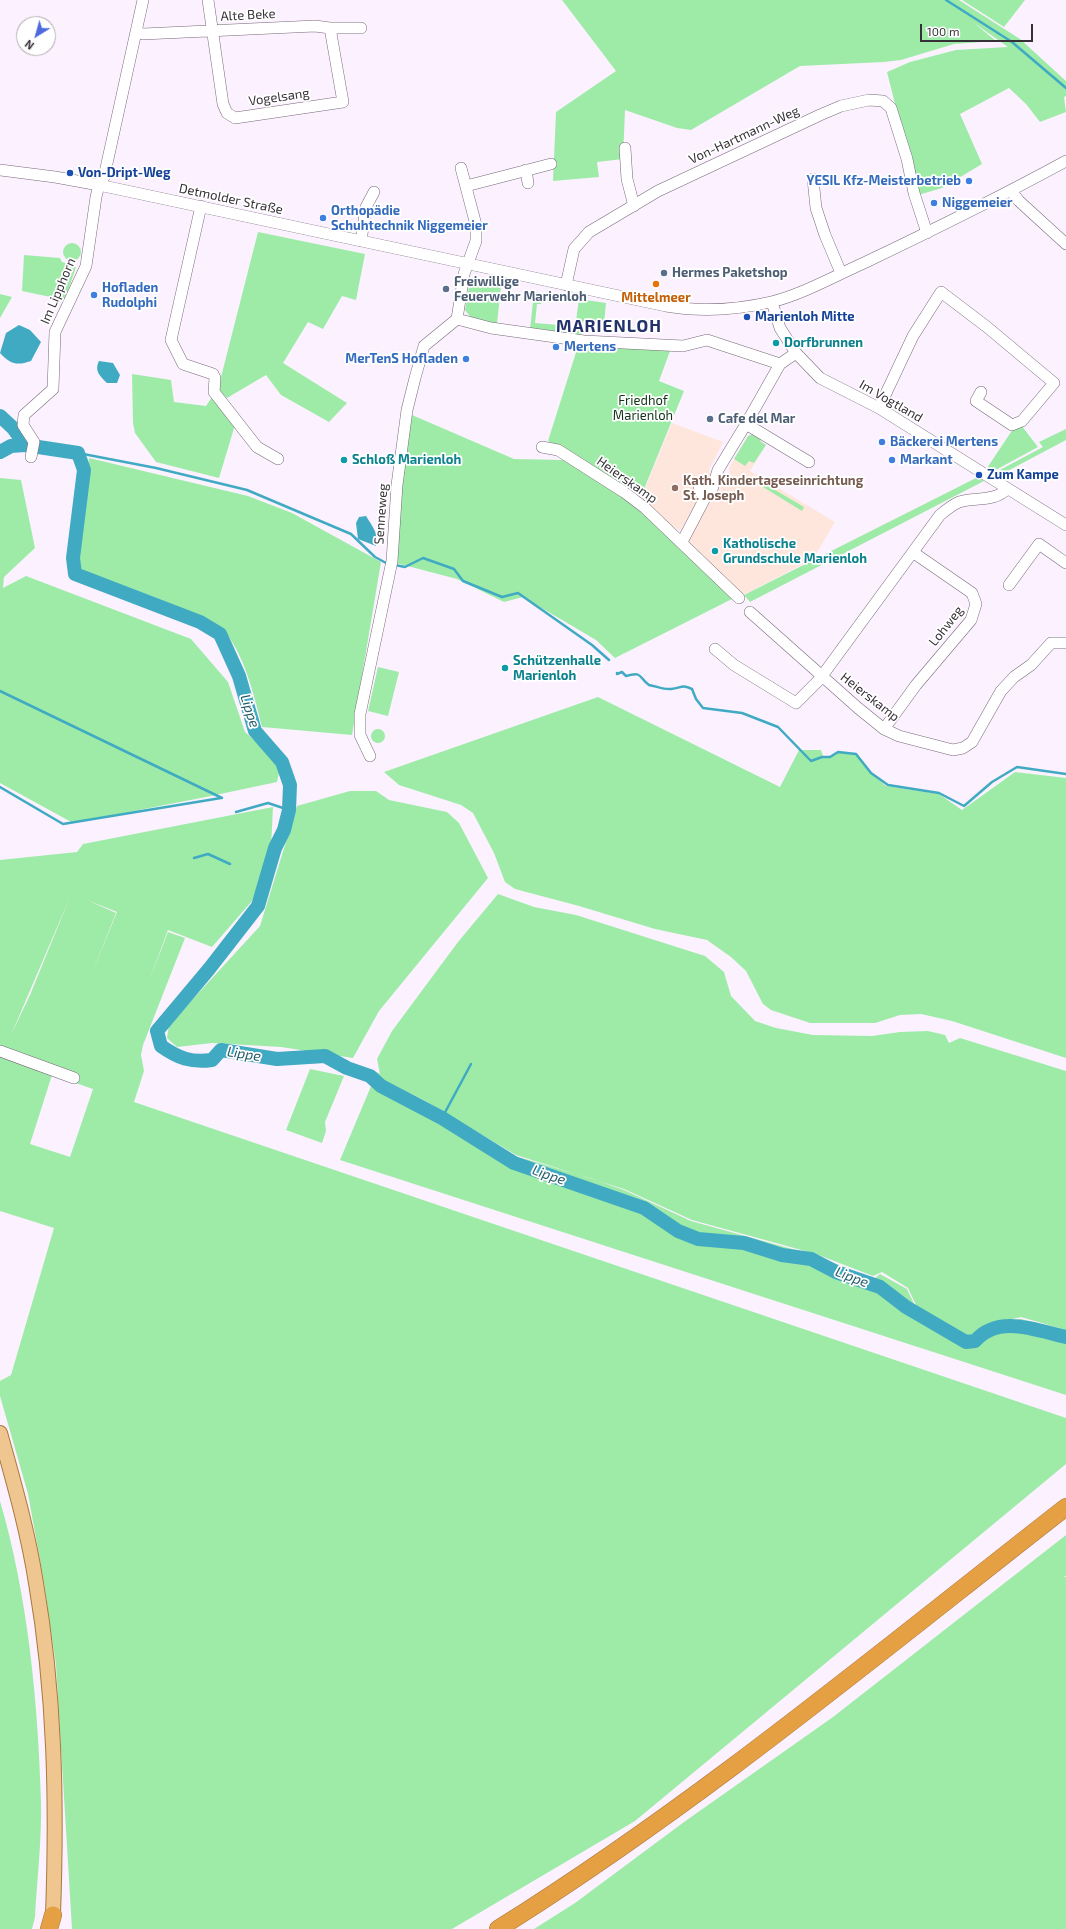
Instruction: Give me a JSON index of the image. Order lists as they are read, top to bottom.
{
  "streets": {
    "street": [
      "Alte Beke",
      "Vogelsang",
      "Von-Hartmann-Weg",
      "Detmolder Straße",
      "Im Lipphorn",
      "Im Vogtland",
      "Heierskamp",
      "Senneweg",
      "Lohweg"
    ]
  },
  "crossings": [
    ["Alte Beke", "Vogelsang"],
    ["Von-Hartmann-Weg", "Detmolder Straße"],
    ["Detmolder Straße", "Im Lipphorn"],
    ["Detmolder Straße", "Im Vogtland"],
    ["Heierskamp", "Lohweg"]
  ],
  "districts": ["MARIENLOH"],
  "water": ["Lippe"],
  "parks": ["Friedhof Marienloh"],
  "places": [
    "Von-Dript-Weg",
    "YESIL Kfz-Meisterbetrieb",
    "Niggemeier",
    "Orthopädie Schuhtechnik Niggemeier",
    "Hermes Paketshop",
    "Mittelmeer",
    "Freiwillige Feuerwehr Marienloh",
    "Hofladen Rudolphi",
    "Marienloh Mitte",
    "Dorfbrunnen",
    "Mertens",
    "MerTenS Hofladen",
    "Cafe del Mar",
    "Bäckerei Mertens",
    "Schloß Marienloh",
    "Markant",
    "Zum Kampe",
    "Kath. Kindertageseinrichtung St. Joseph",
    "Katholische Grundschule Marienloh",
    "Schützenhalle Marienloh"
  ],
  "scale_bar": "100 m",
  "north": "bottom left"
}
